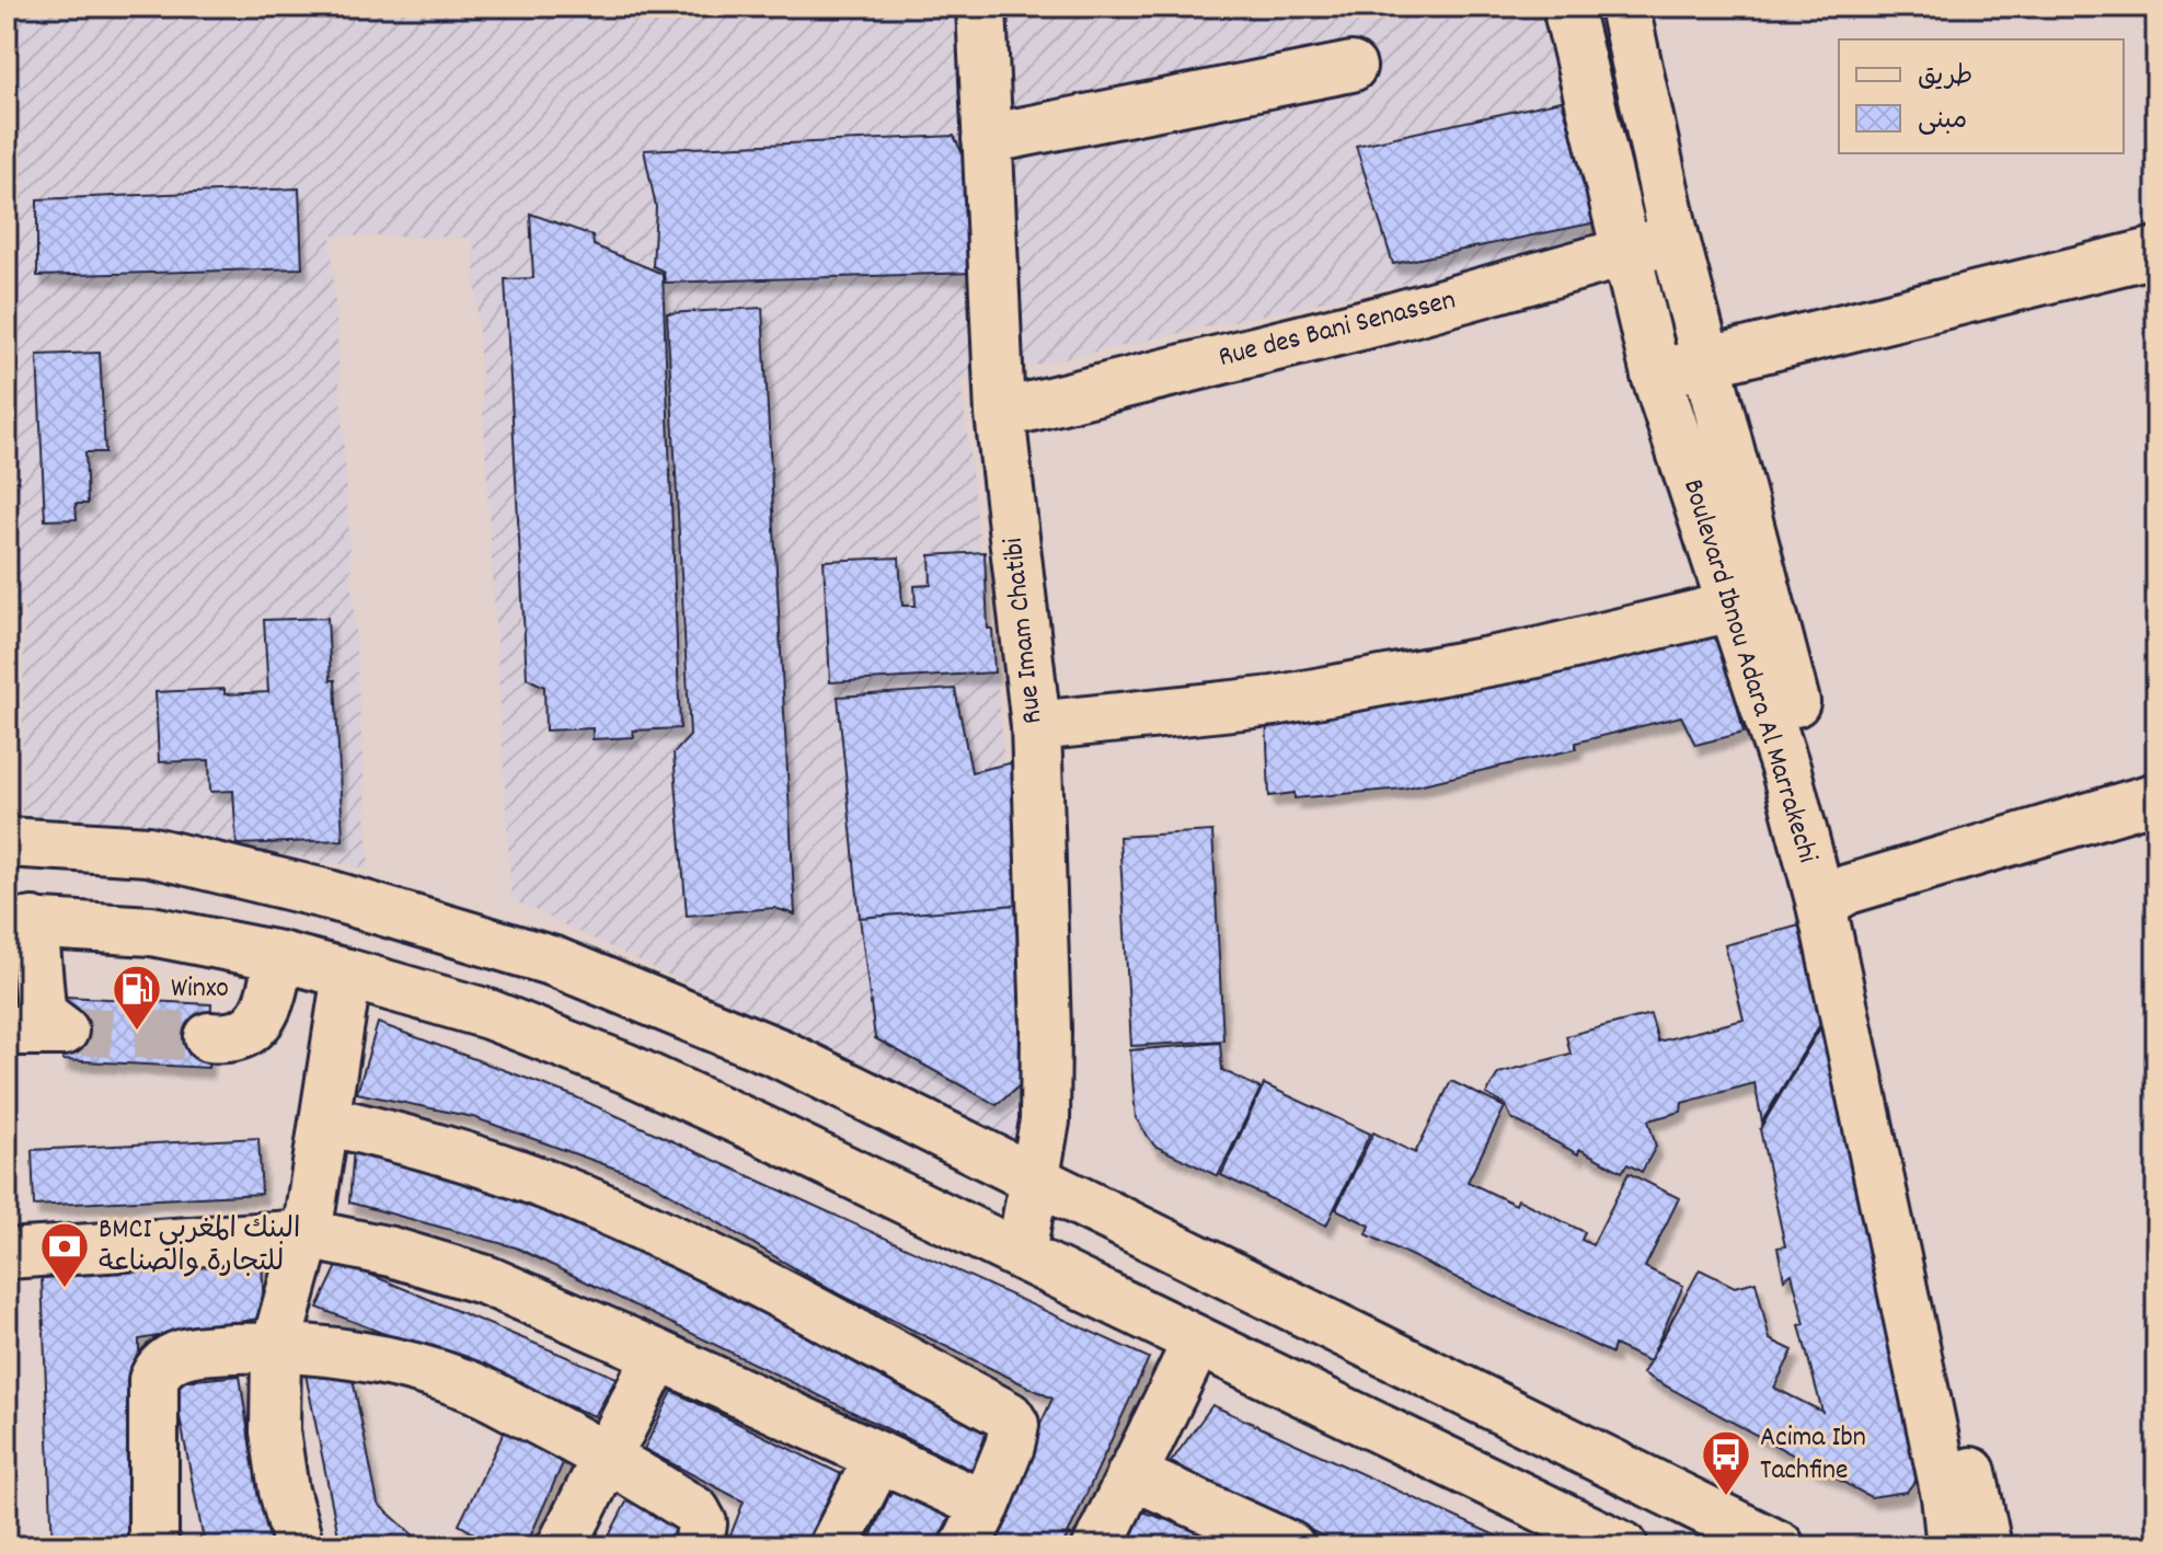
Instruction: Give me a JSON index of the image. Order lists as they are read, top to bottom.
{
  "streets": {
    "street": ["Rue des Bani Senassen", "Rue Imam Chatibi", "Boulevard Ibnou Adara Al Marrakechi"]
  },
  "crossings": [
    ["Rue des Bani Senassen", "Rue Imam Chatibi"],
    ["Rue des Bani Senassen", "Boulevard Ibnou Adara Al Marrakechi"]
  ],
  "places": {
    "fuel station": ["Winxo"],
    "bank": ["BMCI البنك المغربي للتجارة والصناعة"],
    "bus stop": ["Acima Ibn Tachfine"]
  },
  "legend": ["طريق", "مبنى"]
}
